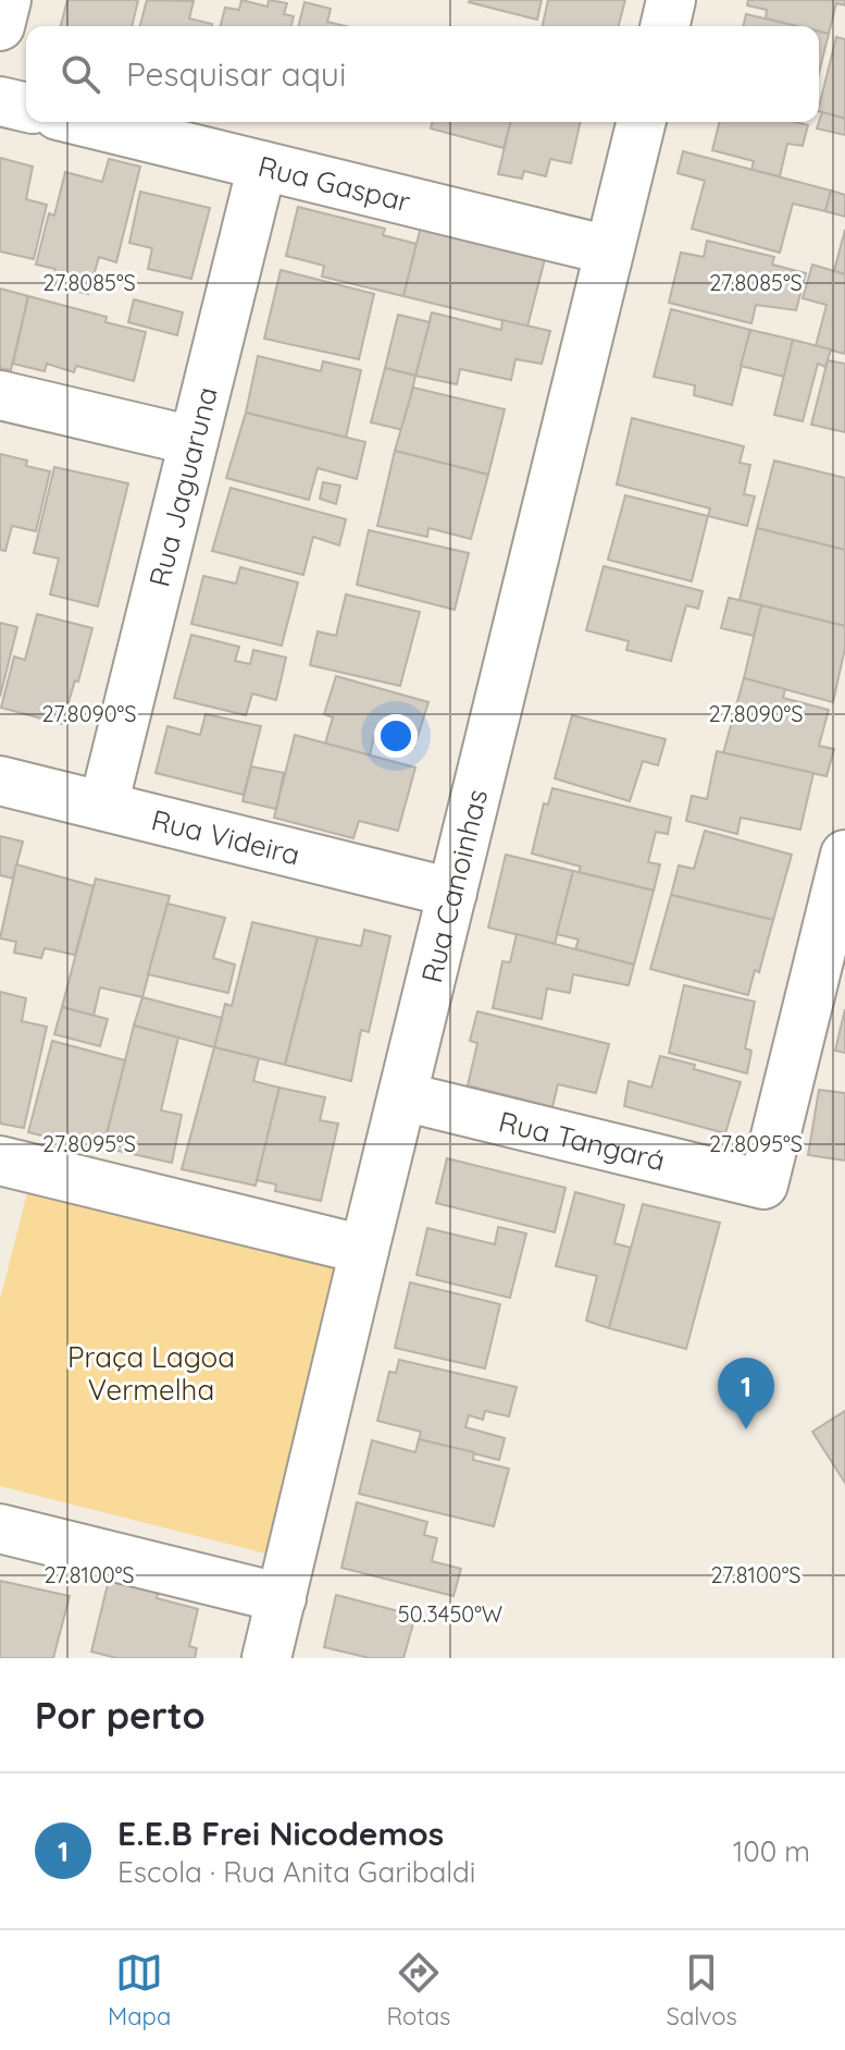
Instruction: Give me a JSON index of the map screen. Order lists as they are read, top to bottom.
{
  "streets": {
    "street": [
      "Rua Gaspar",
      "Rua Jaguaruna",
      "Rua Videira",
      "Rua Canoinhas",
      "Rua Tangará"
    ]
  },
  "crossings": [
    ["Rua Gaspar", "Rua Jaguaruna"],
    ["Rua Gaspar", "Rua Canoinhas"],
    ["Rua Jaguaruna", "Rua Videira"],
    ["Rua Videira", "Rua Canoinhas"],
    ["Rua Canoinhas", "Rua Tangará"]
  ],
  "parks": ["Praça Lagoa Vermelha"],
  "page": {
    "search": "Pesquisar aqui",
    "pins": "1",
    "heading": "Por perto",
    "list": [
      {
        "mark": "1",
        "name": "E.E.B Frei Nicodemos",
        "note": "Escola · Rua Anita Garibaldi",
        "value": "100 m"
      }
    ],
    "nav": ["Mapa", "Rotas", "Salvos"]
  },
  "coordinates": [
    "27.8085°S",
    "27.8090°S",
    "27.8095°S",
    "27.8100°S",
    "50.3450°W"
  ]
}
